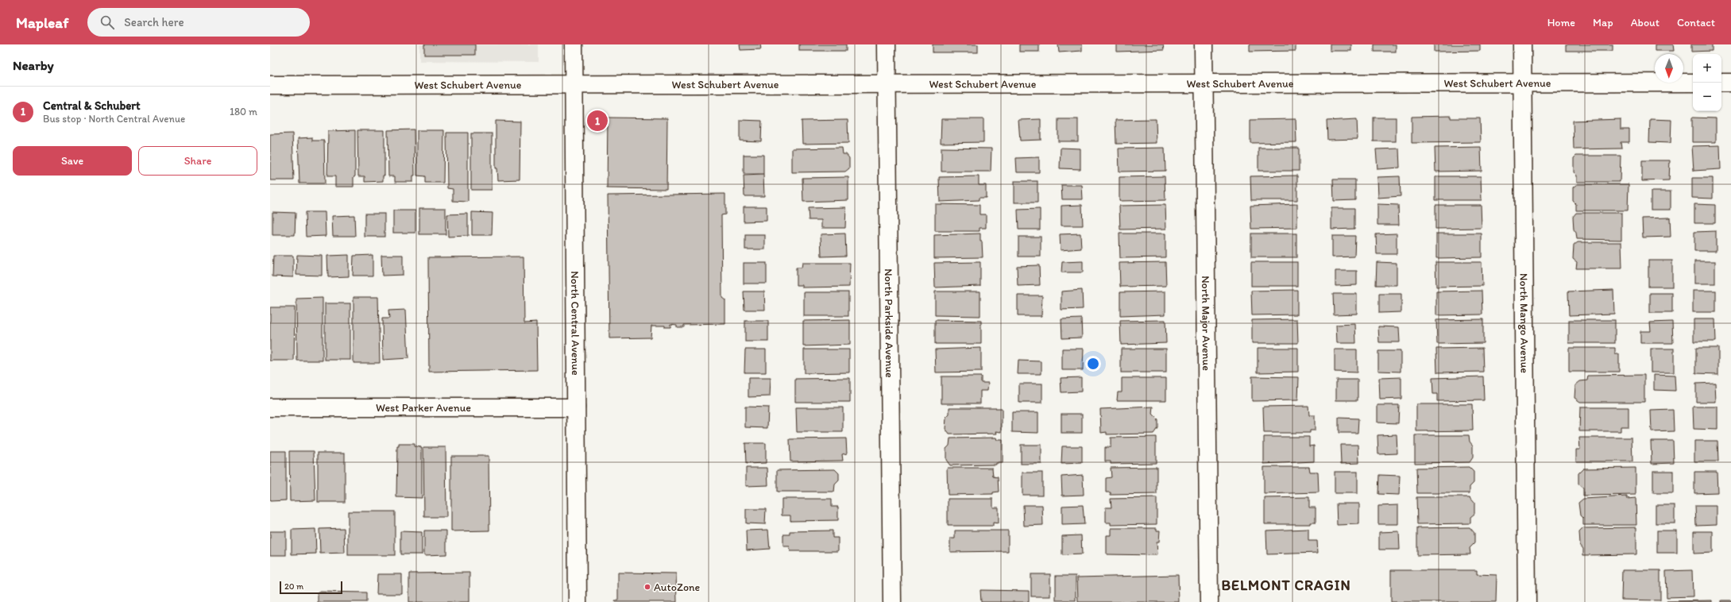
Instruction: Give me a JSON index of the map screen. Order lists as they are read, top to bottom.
{
  "streets": {
    "street": [
      "West Schubert Avenue",
      "North Central Avenue",
      "North Parkside Avenue",
      "North Major Avenue",
      "North Mango Avenue",
      "West Parker Avenue"
    ]
  },
  "crossings": [
    ["West Schubert Avenue", "North Central Avenue"],
    ["West Schubert Avenue", "North Parkside Avenue"],
    ["West Schubert Avenue", "North Major Avenue"],
    ["West Schubert Avenue", "North Mango Avenue"],
    ["North Central Avenue", "West Parker Avenue"]
  ],
  "districts": ["BELMONT CRAGIN"],
  "places": ["AutoZone"],
  "scale_bar": "20 m",
  "north": "bottom",
  "page": {
    "header": "Mapleaf",
    "search": "Search here",
    "nav": [
      "Home",
      "Map",
      "About",
      "Contact"
    ],
    "heading": "Nearby",
    "map_buttons": ["+", "−"],
    "list": [
      {
        "mark": "1",
        "name": "Central & Schubert",
        "note": "Bus stop · North Central Avenue",
        "value": "180 m"
      }
    ],
    "pins": "1",
    "buttons": ["Save", "Share"],
    "scale": "20 m"
  }
}
